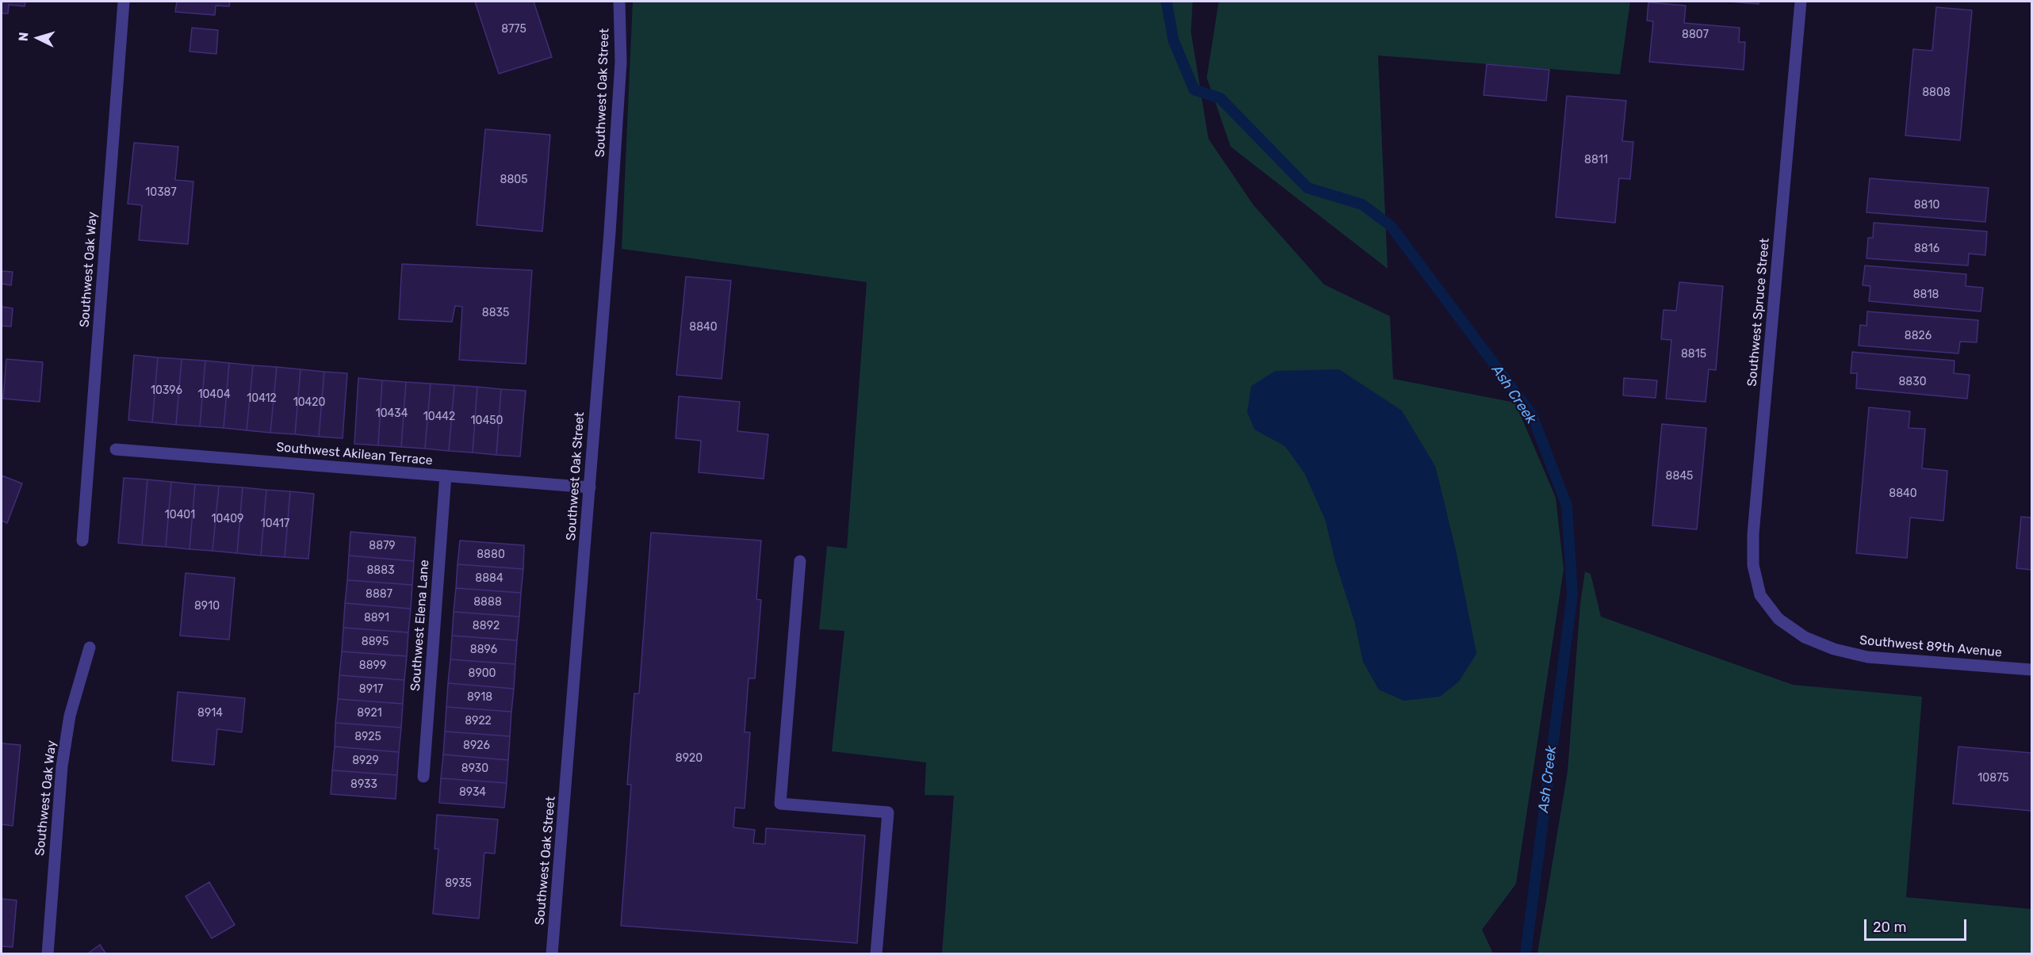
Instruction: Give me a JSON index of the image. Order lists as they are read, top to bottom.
{
  "streets": {
    "street": [
      "Southwest Oak Street",
      "Southwest Oak Way",
      "Southwest Spruce Street",
      "Southwest Akilean Terrace",
      "Southwest Elena Lane",
      "Southwest 89th Avenue"
    ]
  },
  "crossings": [
    ["Southwest Oak Street", "Southwest Akilean Terrace"],
    ["Southwest Spruce Street", "Southwest 89th Avenue"],
    ["Southwest Akilean Terrace", "Southwest Elena Lane"]
  ],
  "water": ["Ash Creek"],
  "house_numbers": [
    "8775",
    "8807",
    "8808",
    "8811",
    "8805",
    "10387",
    "8810",
    "8816",
    "8818",
    "8835",
    "8840",
    "8826",
    "8815",
    "8830",
    "10396",
    "10404",
    "10412",
    "10420",
    "10434",
    "10442",
    "10450",
    "8845",
    "8840",
    "10401",
    "10409",
    "10417",
    "8879",
    "8880",
    "8883",
    "8884",
    "8887",
    "8888",
    "8910",
    "8891",
    "8892",
    "8895",
    "8896",
    "8899",
    "8900",
    "8917",
    "8918",
    "8914",
    "8921",
    "8922",
    "8925",
    "8926",
    "8920",
    "8929",
    "8930",
    "10875",
    "8933",
    "8934",
    "8935"
  ],
  "scale_bar": "20 m",
  "north": "left"
}
